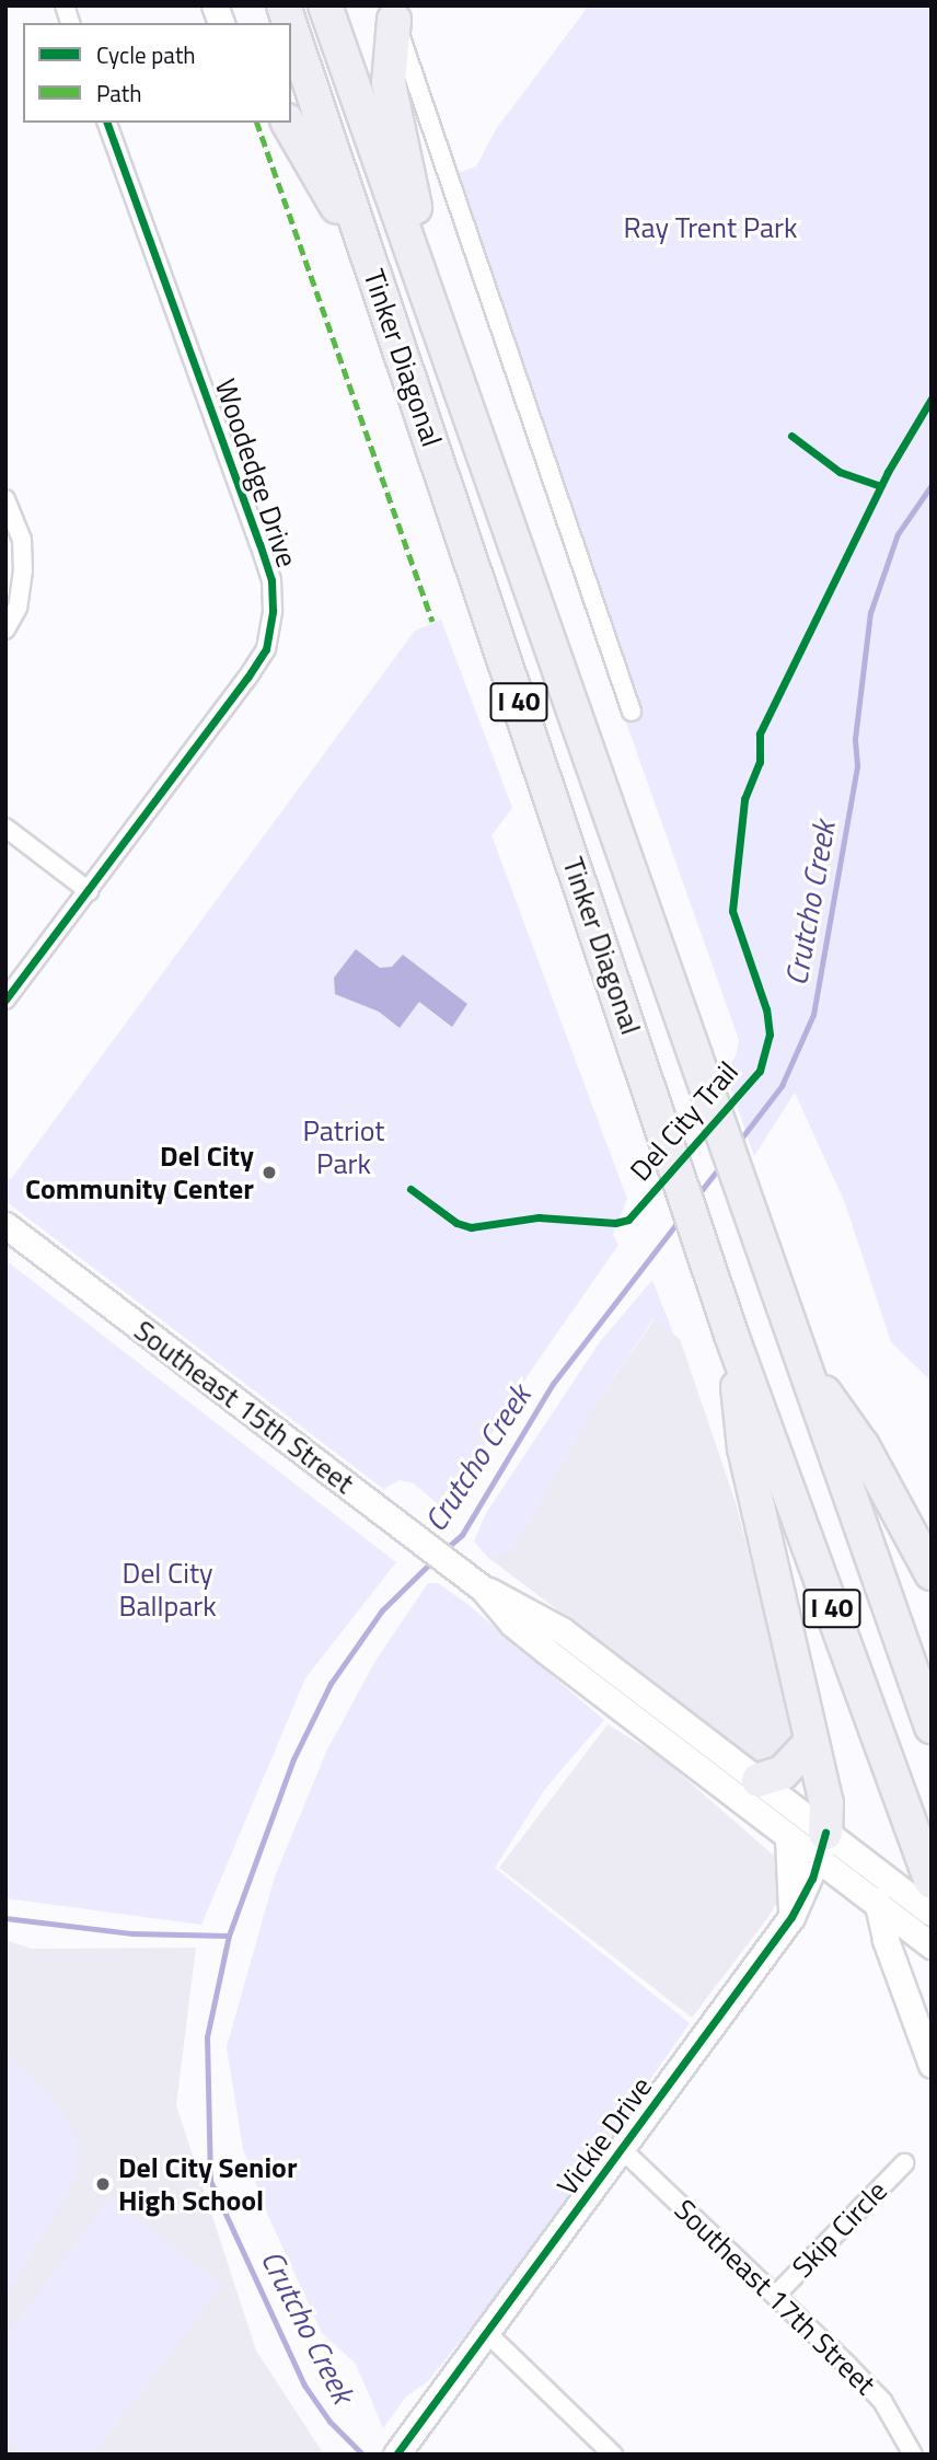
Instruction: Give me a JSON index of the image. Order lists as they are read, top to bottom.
{
  "streets": {
    "highway": ["Tinker Diagonal", "I 40"],
    "main road": ["Southeast 15th Street", "Vickie Drive"],
    "street": ["Woodedge Drive", "Skip Circle", "Southeast 17th Street"],
    "cycle path": ["Del City Trail"]
  },
  "crossings": [
    ["Southeast 15th Street", "Vickie Drive"],
    ["Vickie Drive", "Southeast 17th Street"],
    ["Skip Circle", "Southeast 17th Street"]
  ],
  "water": ["Crutcho Creek"],
  "parks": ["Ray Trent Park", "Patriot Park", "Del City Ballpark"],
  "places": ["Del City Community Center", "Del City Senior High School"],
  "legend": ["Cycle path", "Path"]
}
